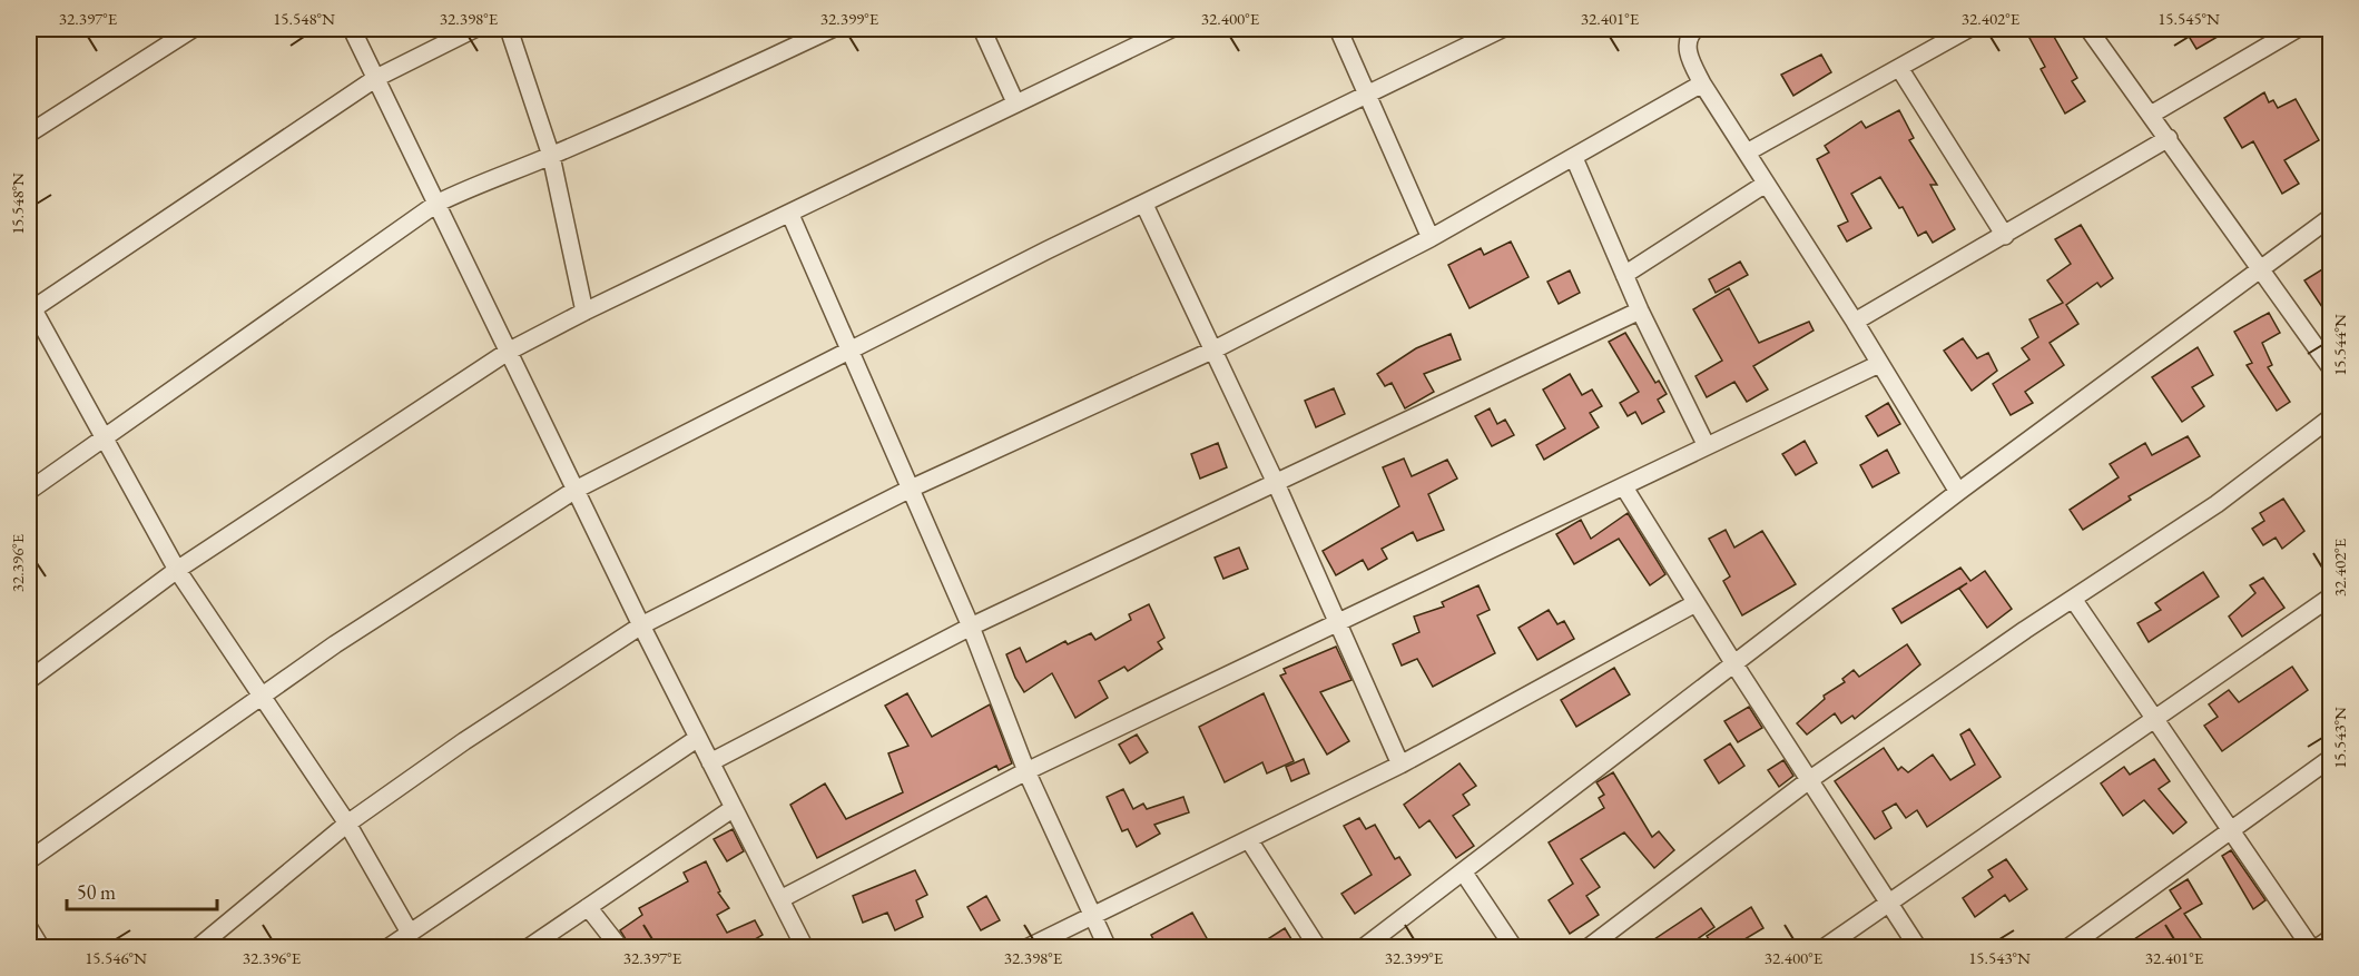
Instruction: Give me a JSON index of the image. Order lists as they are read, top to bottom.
{
  "scale_bar": "50 m",
  "coordinates": [
    "32.397°E",
    "15.548°N",
    "32.398°E",
    "32.399°E",
    "32.400°E",
    "32.401°E",
    "32.402°E",
    "15.545°N",
    "15.544°N",
    "32.396°E",
    "15.543°N",
    "15.546°N"
  ]
}
